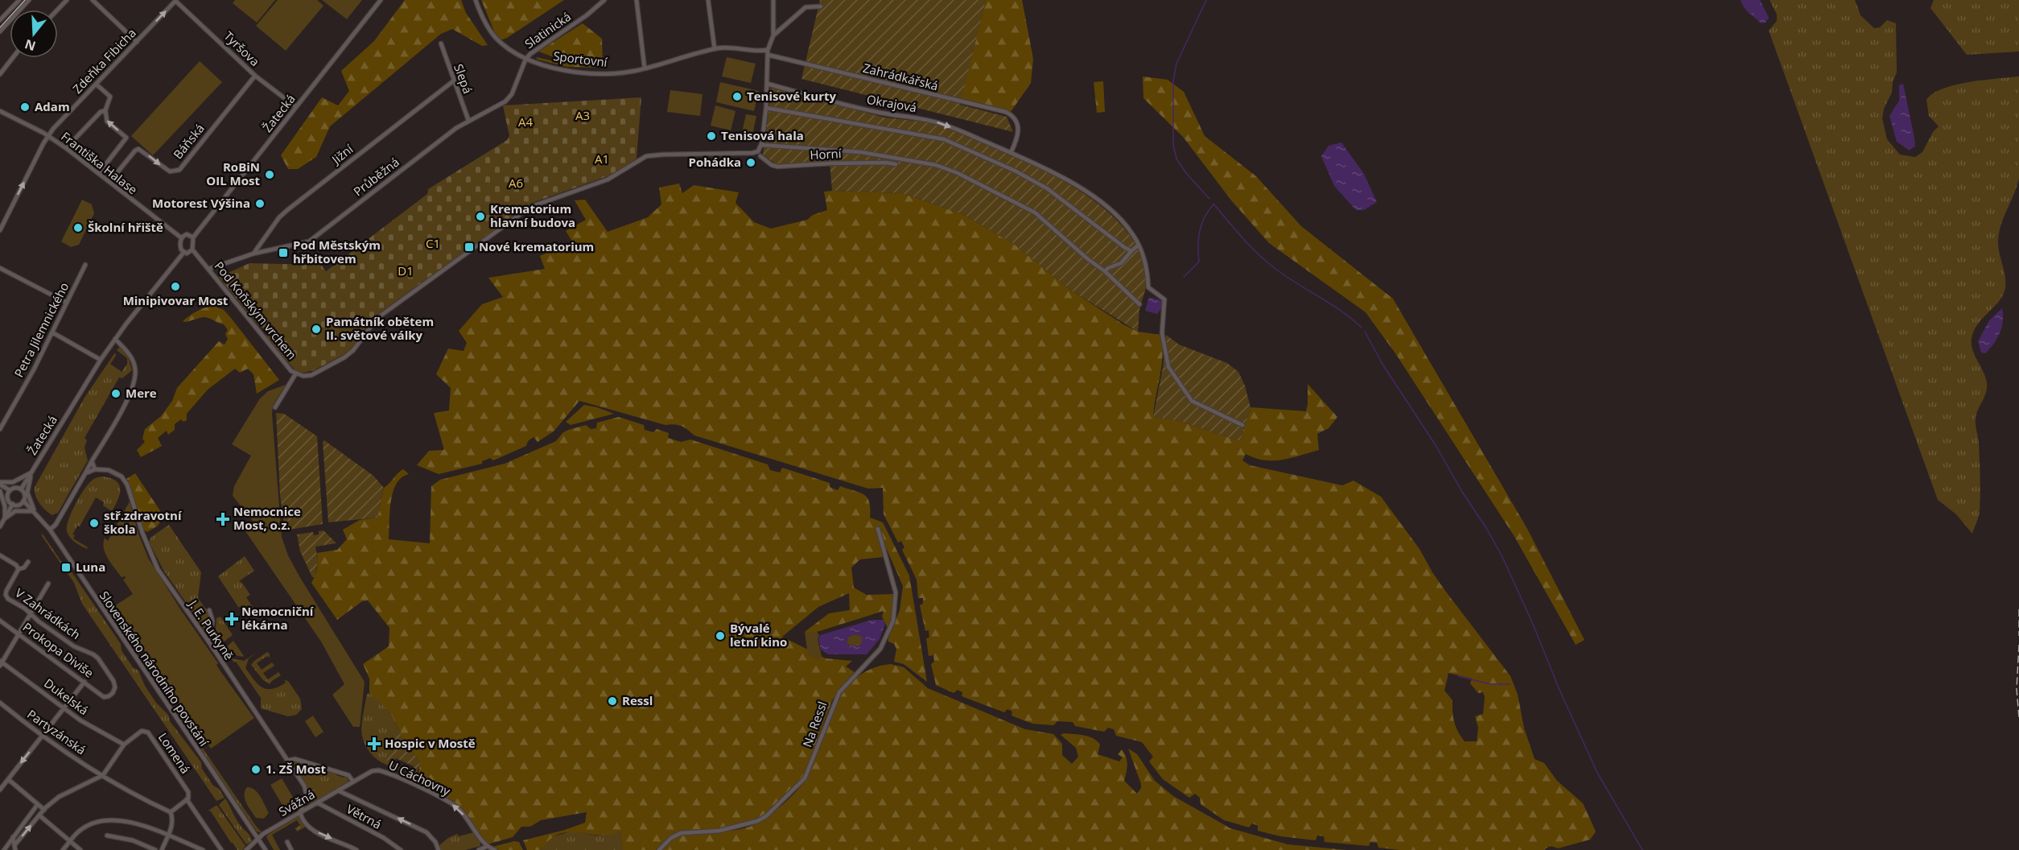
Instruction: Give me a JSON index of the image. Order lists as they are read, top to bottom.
{
  "streets": {
    "street": [
      "Slatinická",
      "Tyršova",
      "Sportovní",
      "Zdeňka Fibicha",
      "Zahrádkářská",
      "Slepá",
      "Okrajová",
      "Žatecká",
      "Báňská",
      "Jižní",
      "Horní",
      "Františka Halase",
      "Průběžná",
      "Pod Koňským vrchem",
      "Petra Jilemnického",
      "V Zahrádkách",
      "J. E. Purkyně",
      "Prokopa Diviše",
      "Slovenského národního povstání",
      "Dukelská",
      "Na Ressl",
      "Partyzánská",
      "Lomená",
      "U Cáchovny",
      "Svážná",
      "Větrná"
    ]
  },
  "crossings": [
    ["Slatinická", "Sportovní"],
    ["Slatinická", "Průběžná"],
    ["Tyršova", "Zdeňka Fibicha"],
    ["Tyršova", "Žatecká"],
    ["Tyršova", "Báňská"],
    ["Sportovní", "Zahrádkářská"],
    ["Sportovní", "Průběžná"],
    ["Zdeňka Fibicha", "Františka Halase"],
    ["Zahrádkářská", "Okrajová"],
    ["Slepá", "Jižní"],
    ["Slepá", "Průběžná"],
    ["Žatecká", "Františka Halase"],
    ["Žatecká", "Pod Koňským vrchem"],
    ["Žatecká", "Slovenského národního povstání"],
    ["Báňská", "Františka Halase"],
    ["Jižní", "Průběžná"],
    ["Františka Halase", "Pod Koňským vrchem"],
    ["Průběžná", "Pod Koňským vrchem"],
    ["V Zahrádkách", "Prokopa Diviše"],
    ["J. E. Purkyně", "Svážná"],
    ["Slovenského národního povstání", "Svážná"],
    ["Dukelská", "Lomená"],
    ["Partyzánská", "Lomená"],
    ["U Cáchovny", "Svážná"],
    ["Svážná", "Větrná"]
  ],
  "one_way": ["Zdeňka Fibicha", "Báňská", "U Cáchovny"],
  "parks": [
    "A3",
    "A4",
    "A1",
    "A6",
    "C1",
    "D1"
  ],
  "places": {
    "other": [
      "Tenisové kurty",
      "Adam",
      "Tenisová hala",
      "Pohádka",
      "RoBiN OIL Most",
      "Motorest Výšina",
      "Krematorium hlavní budova",
      "Školní hřiště",
      "Minipivovar Most",
      "Památník obětem II. světové války",
      "Mere",
      "stř.zdravotní škola",
      "Bývalé letní kino",
      "Ressl",
      "1. ZŠ Most"
    ],
    "transit": ["Nové krematorium", "Pod Městským hřbitovem", "Luna"],
    "health": ["Nemocnice Most, o.z.", "Nemocniční lékárna", "Hospic v Mostě"]
  },
  "north": "bottom"
}
